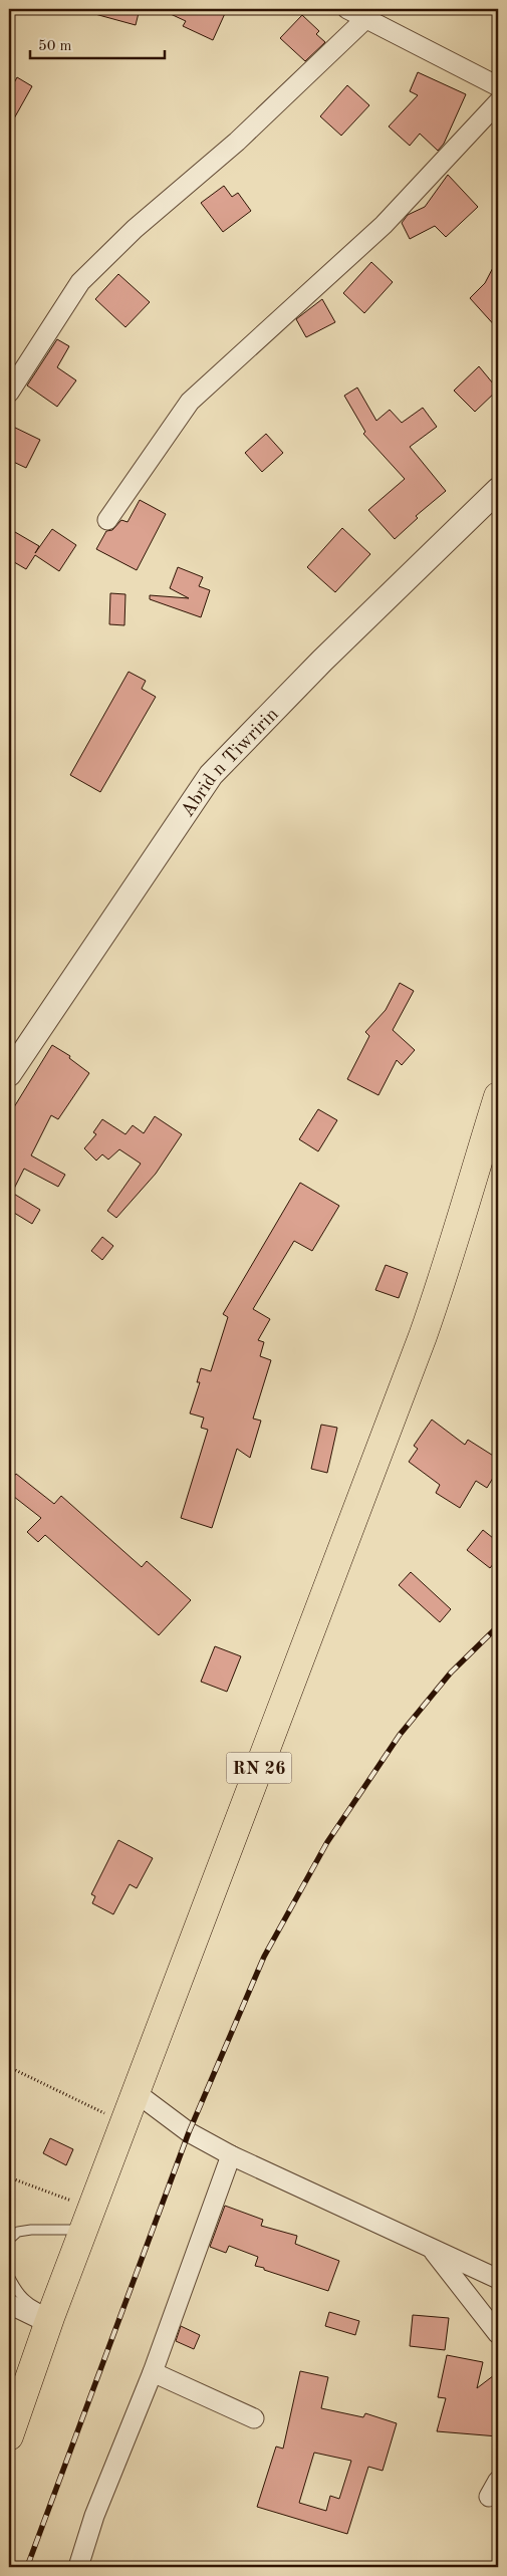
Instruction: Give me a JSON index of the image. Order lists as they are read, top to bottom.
{
  "streets": {
    "main road": ["RN 26"],
    "street": ["Abrid n Tiwririn"]
  },
  "scale_bar": "50 m"
}
